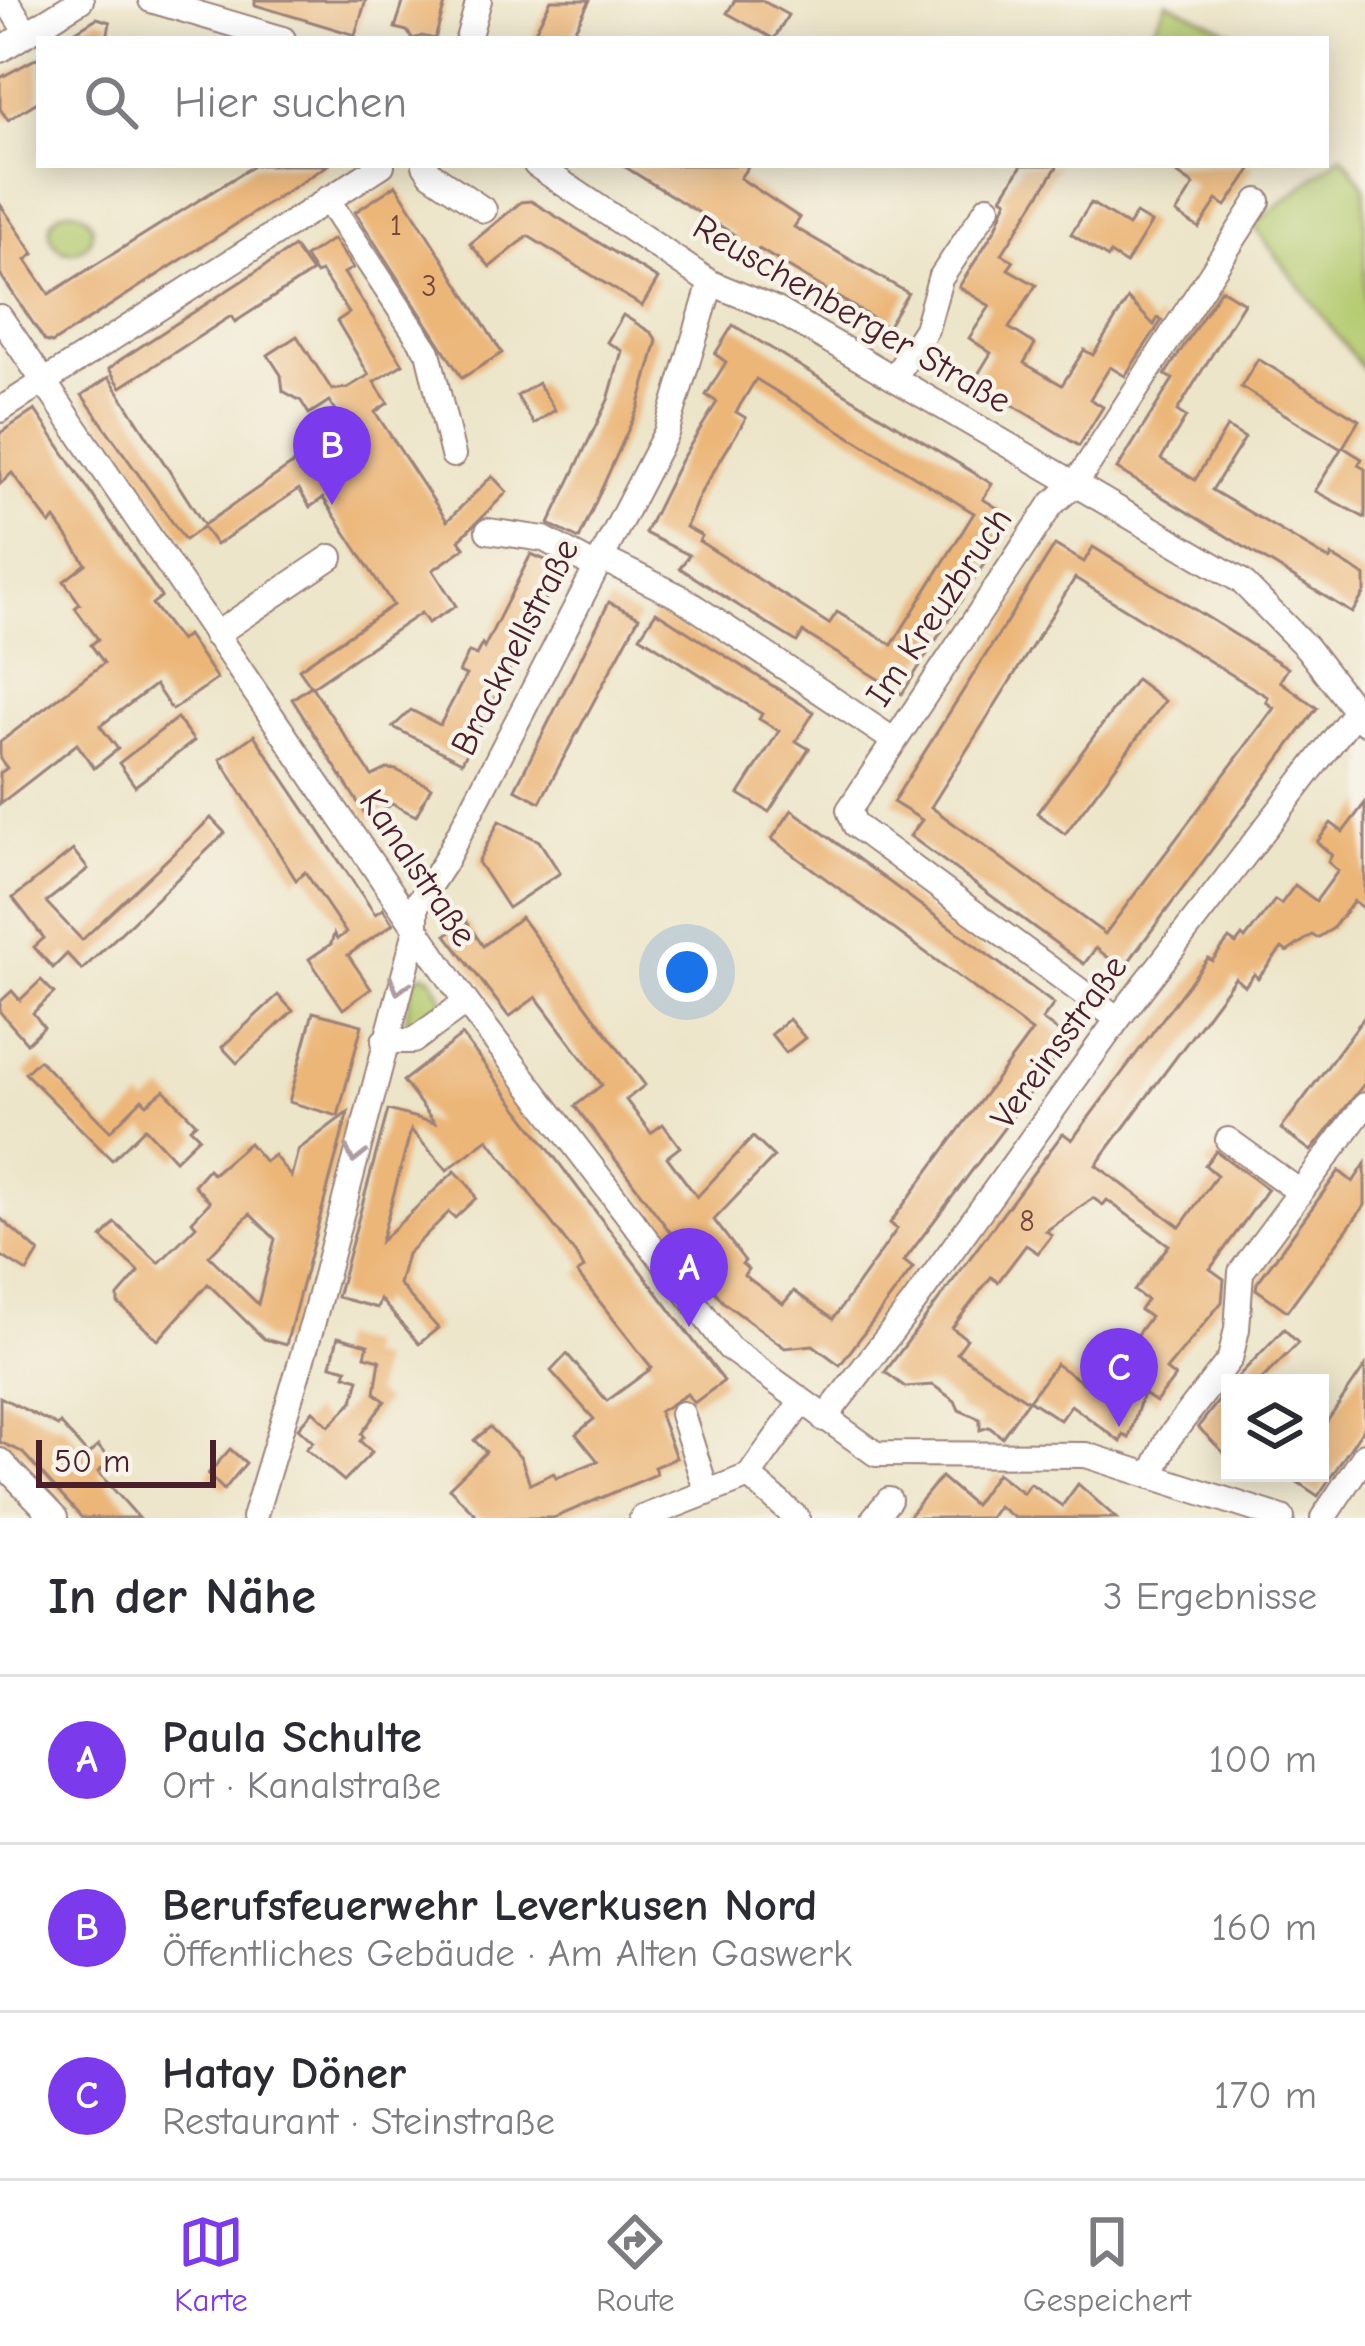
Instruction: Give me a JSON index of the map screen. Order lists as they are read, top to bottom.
{
  "streets": {
    "street": [
      "Reuschenberger Straße",
      "Im Kreuzbruch",
      "Bracknellstraße",
      "Kanalstraße",
      "Vereinsstraße"
    ]
  },
  "crossings": [
    ["Reuschenberger Straße", "Im Kreuzbruch"],
    ["Reuschenberger Straße", "Bracknellstraße"],
    ["Reuschenberger Straße", "Vereinsstraße"],
    ["Im Kreuzbruch", "Vereinsstraße"],
    ["Bracknellstraße", "Kanalstraße"],
    ["Kanalstraße", "Vereinsstraße"]
  ],
  "one_way": ["Bracknellstraße"],
  "house_numbers": ["1", "3", "8"],
  "scale_bar": "50 m",
  "page": {
    "search": "Hier suchen",
    "pins": ["B", "A", "C"],
    "scale": "50 m",
    "heading": ["In der Nähe", "3 Ergebnisse"],
    "list": [
      {
        "mark": "A",
        "name": "Paula Schulte",
        "note": "Ort · Kanalstraße",
        "value": "100 m"
      },
      {
        "mark": "B",
        "name": "Berufsfeuerwehr Leverkusen Nord",
        "note": "Öffentliches Gebäude · Am Alten Gaswerk",
        "value": "160 m"
      },
      {
        "mark": "C",
        "name": "Hatay Döner",
        "note": "Restaurant · Steinstraße",
        "value": "170 m"
      }
    ],
    "nav": ["Karte", "Route", "Gespeichert"]
  }
}
